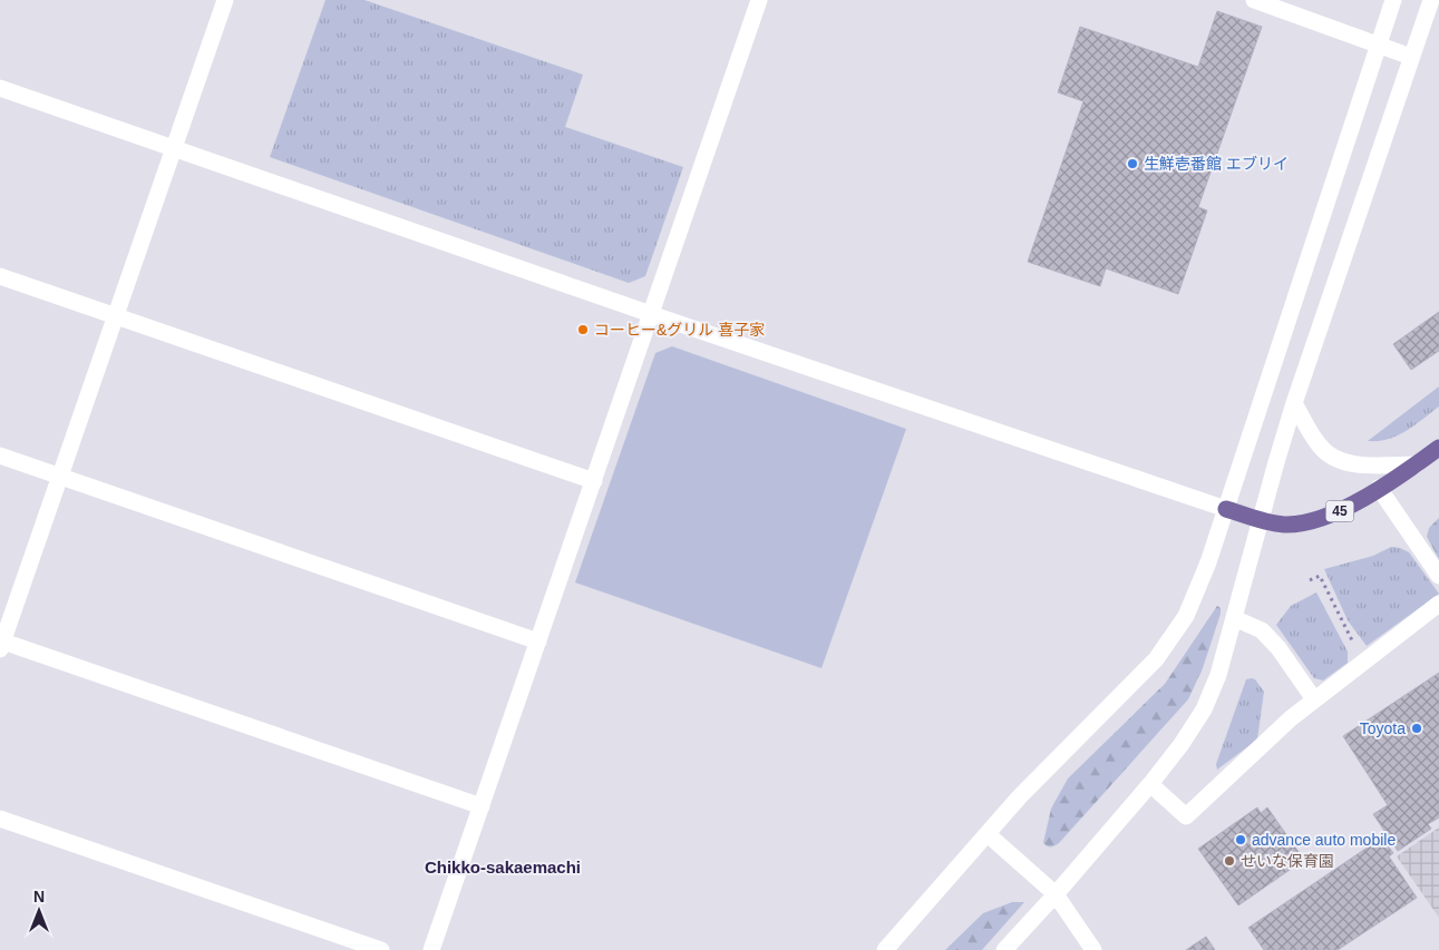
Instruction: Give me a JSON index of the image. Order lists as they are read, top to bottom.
{
  "streets": {
    "main road": ["45"]
  },
  "districts": ["Chikko-sakaemachi"],
  "places": [
    "生鮮壱番館 エブリイ",
    "コーヒー&グリル 喜子家",
    "Toyota",
    "advance auto mobile",
    "せいな保育園"
  ],
  "north": "top"
}
